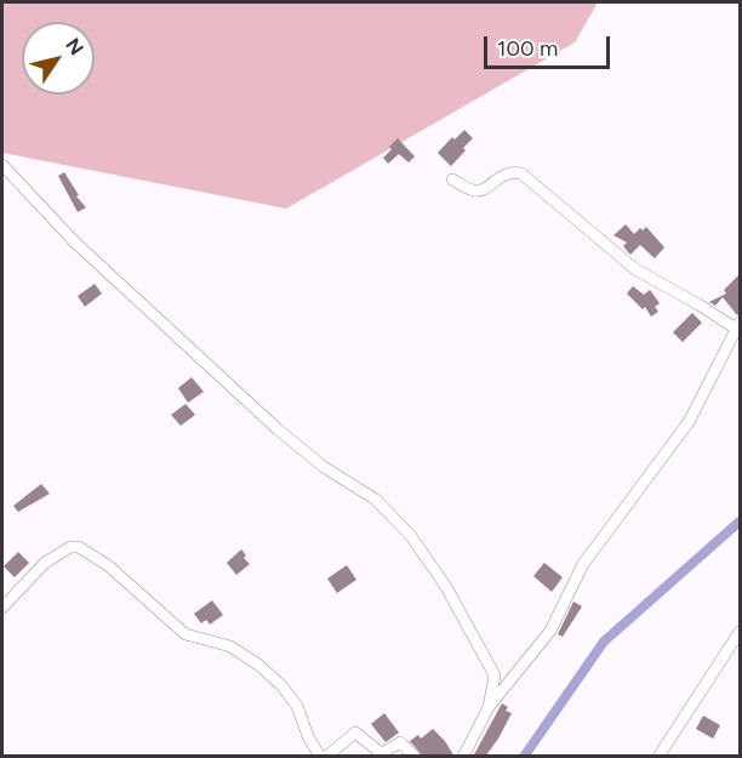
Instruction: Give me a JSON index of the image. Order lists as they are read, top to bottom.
{
  "scale_bar": "100 m",
  "north": "top right"
}
